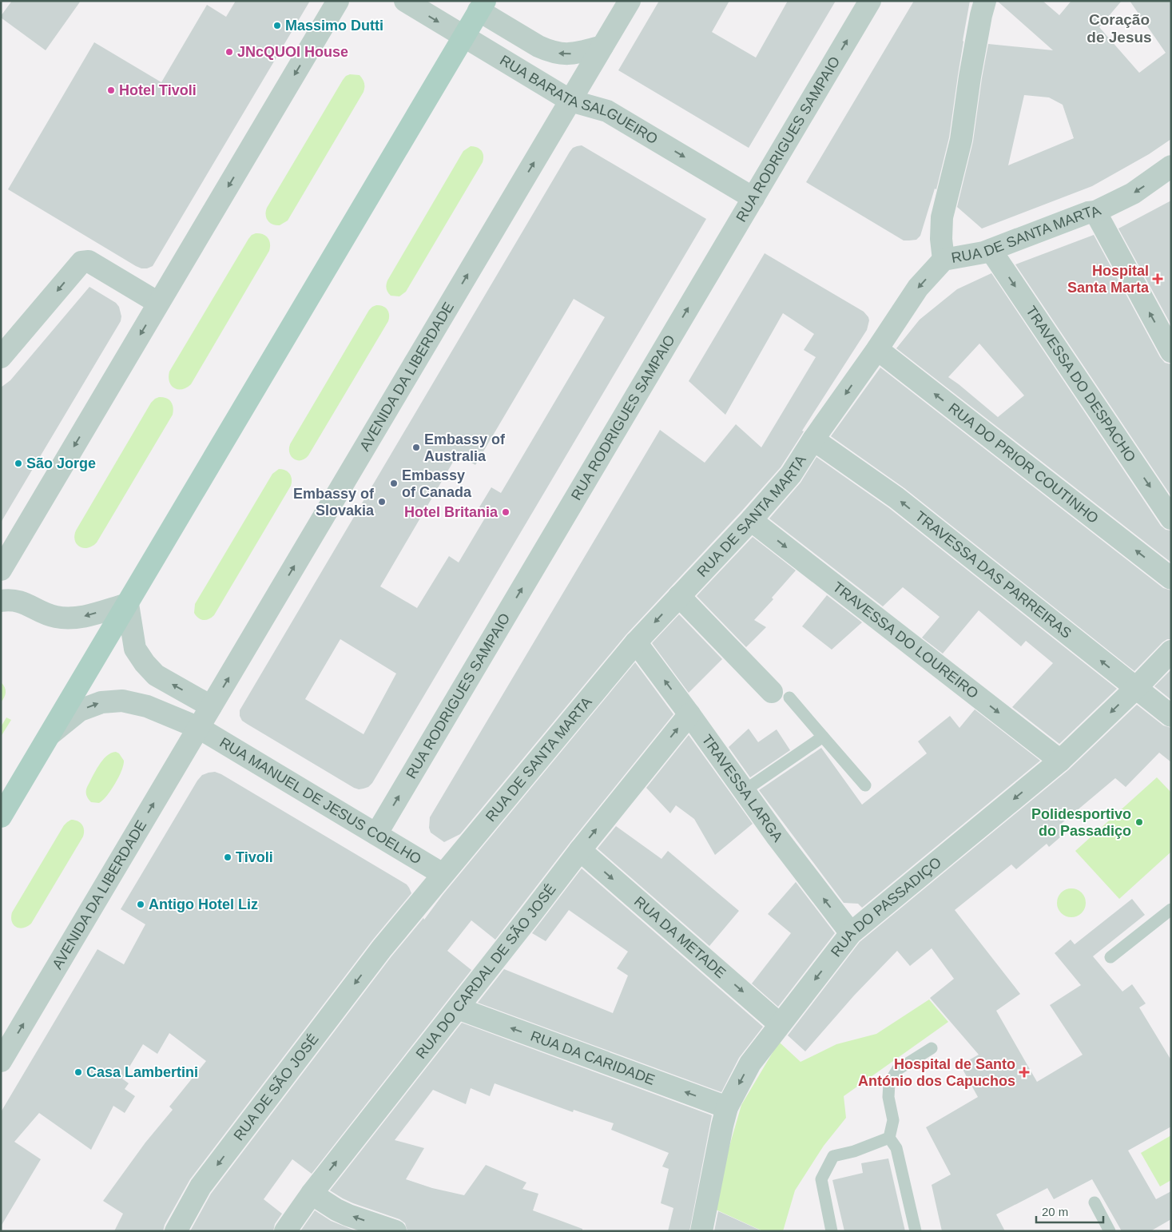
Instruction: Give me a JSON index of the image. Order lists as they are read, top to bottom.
{
  "streets": {
    "street": [
      "RUA BARATA SALGUEIRO",
      "RUA RODRIGUES SAMPAIO",
      "RUA DE SANTA MARTA",
      "AVENIDA DA LIBERDADE",
      "TRAVESSA DO DESPACHO",
      "RUA DO PRIOR COUTINHO",
      "TRAVESSA DAS PARREIRAS",
      "TRAVESSA DO LOUREIRO",
      "TRAVESSA LARGA",
      "RUA MANUEL DE JESUS COELHO",
      "RUA DO PASSADIÇO",
      "RUA DA METADE",
      "RUA DO CARDAL DE SÃO JOSÉ",
      "RUA DA CARIDADE",
      "RUA DE SÃO JOSÉ"
    ]
  },
  "crossings": [
    ["RUA BARATA SALGUEIRO", "RUA RODRIGUES SAMPAIO"],
    ["RUA BARATA SALGUEIRO", "AVENIDA DA LIBERDADE"],
    ["RUA RODRIGUES SAMPAIO", "RUA MANUEL DE JESUS COELHO"],
    ["RUA DE SANTA MARTA", "TRAVESSA DO DESPACHO"],
    ["RUA DE SANTA MARTA", "RUA DO PRIOR COUTINHO"],
    ["RUA DE SANTA MARTA", "TRAVESSA DAS PARREIRAS"],
    ["RUA DE SANTA MARTA", "TRAVESSA DO LOUREIRO"],
    ["RUA DE SANTA MARTA", "TRAVESSA LARGA"],
    ["RUA DE SANTA MARTA", "RUA MANUEL DE JESUS COELHO"],
    ["RUA DE SANTA MARTA", "RUA DE SÃO JOSÉ"],
    ["AVENIDA DA LIBERDADE", "RUA MANUEL DE JESUS COELHO"],
    ["TRAVESSA DAS PARREIRAS", "RUA DO PASSADIÇO"],
    ["TRAVESSA DO LOUREIRO", "RUA DO PASSADIÇO"],
    ["TRAVESSA LARGA", "RUA DO PASSADIÇO"],
    ["TRAVESSA LARGA", "RUA DO CARDAL DE SÃO JOSÉ"],
    ["RUA DO PASSADIÇO", "RUA DA METADE"],
    ["RUA DO PASSADIÇO", "RUA DA CARIDADE"],
    ["RUA DA METADE", "RUA DO CARDAL DE SÃO JOSÉ"],
    ["RUA DO CARDAL DE SÃO JOSÉ", "RUA DA CARIDADE"]
  ],
  "one_way": [
    "RUA BARATA SALGUEIRO",
    "RUA RODRIGUES SAMPAIO",
    "AVENIDA DA LIBERDADE",
    "RUA DO PRIOR COUTINHO",
    "TRAVESSA DAS PARREIRAS",
    "RUA DO PASSADIÇO",
    "RUA DA METADE",
    "RUA DO CARDAL DE SÃO JOSÉ",
    "RUA DA CARIDADE",
    "RUA DE SÃO JOSÉ"
  ],
  "districts": ["Coração de Jesus"],
  "places": {
    "other": [
      "Massimo Dutti",
      "JNcQUOI House",
      "Hotel Tivoli",
      "Embassy of Australia",
      "São Jorge",
      "Embassy of Canada",
      "Embassy of Slovakia",
      "Hotel Britania",
      "Polidesportivo do Passadiço",
      "Tivoli",
      "Antigo Hotel Liz",
      "Casa Lambertini"
    ],
    "health": ["Hospital Santa Marta", "Hospital de Santo António dos Capuchos"]
  },
  "scale_bar": "20 m"
}
